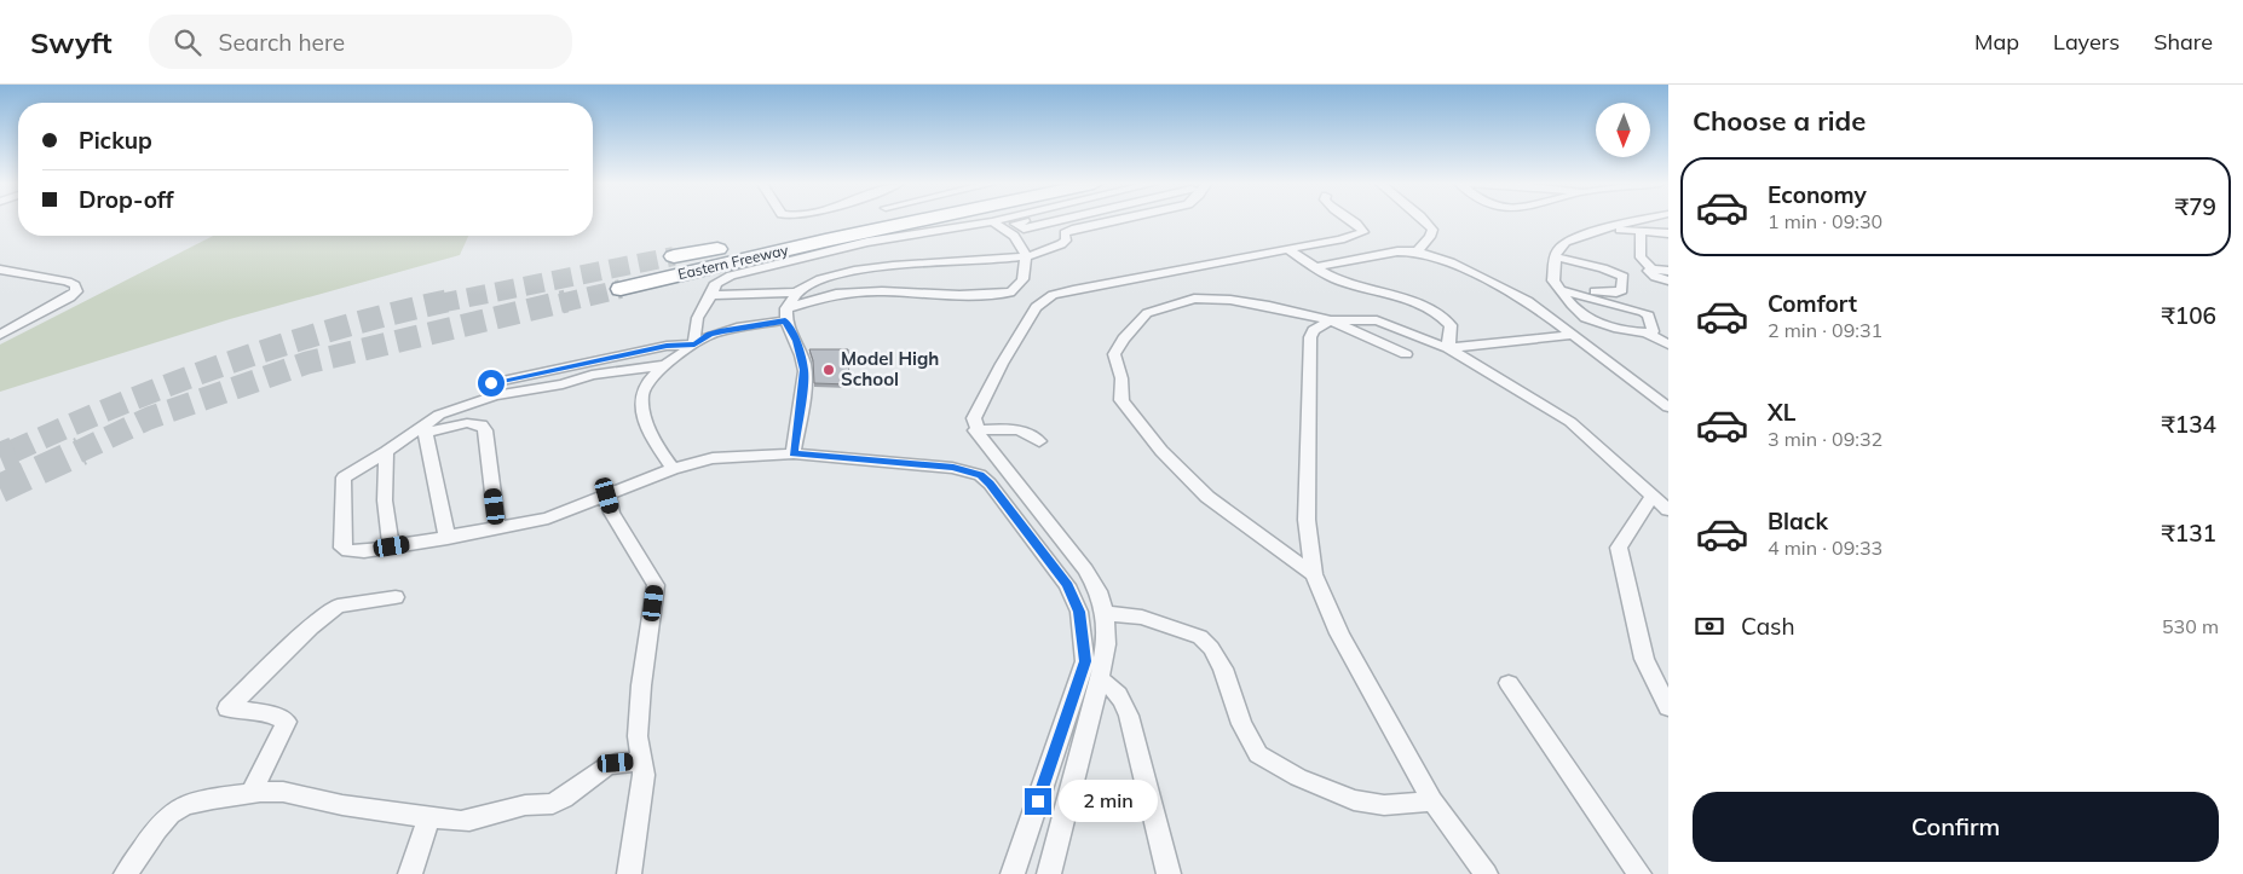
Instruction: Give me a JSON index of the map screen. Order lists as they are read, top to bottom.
{
  "streets": {
    "highway": ["Eastern Freeway"]
  },
  "places": ["Model High School"],
  "north": "bottom",
  "page": {
    "header": "Swyft",
    "search": "Search here",
    "nav": ["Map", "Layers", "Share"],
    "heading": "Choose a ride",
    "banner": ["Pickup", "Drop-off"],
    "list": [
      {
        "name": "Economy",
        "note": "1 min · 09:30",
        "value": "₹79"
      },
      {
        "name": "Comfort",
        "note": "2 min · 09:31",
        "value": "₹106"
      },
      {
        "name": "XL",
        "note": "3 min · 09:32",
        "value": "₹134"
      },
      {
        "name": "Black",
        "note": "4 min · 09:33",
        "value": "₹131"
      }
    ],
    "pay": ["Cash", "530 m"],
    "bubble": "2 min",
    "buttons": "Confirm"
  }
}
